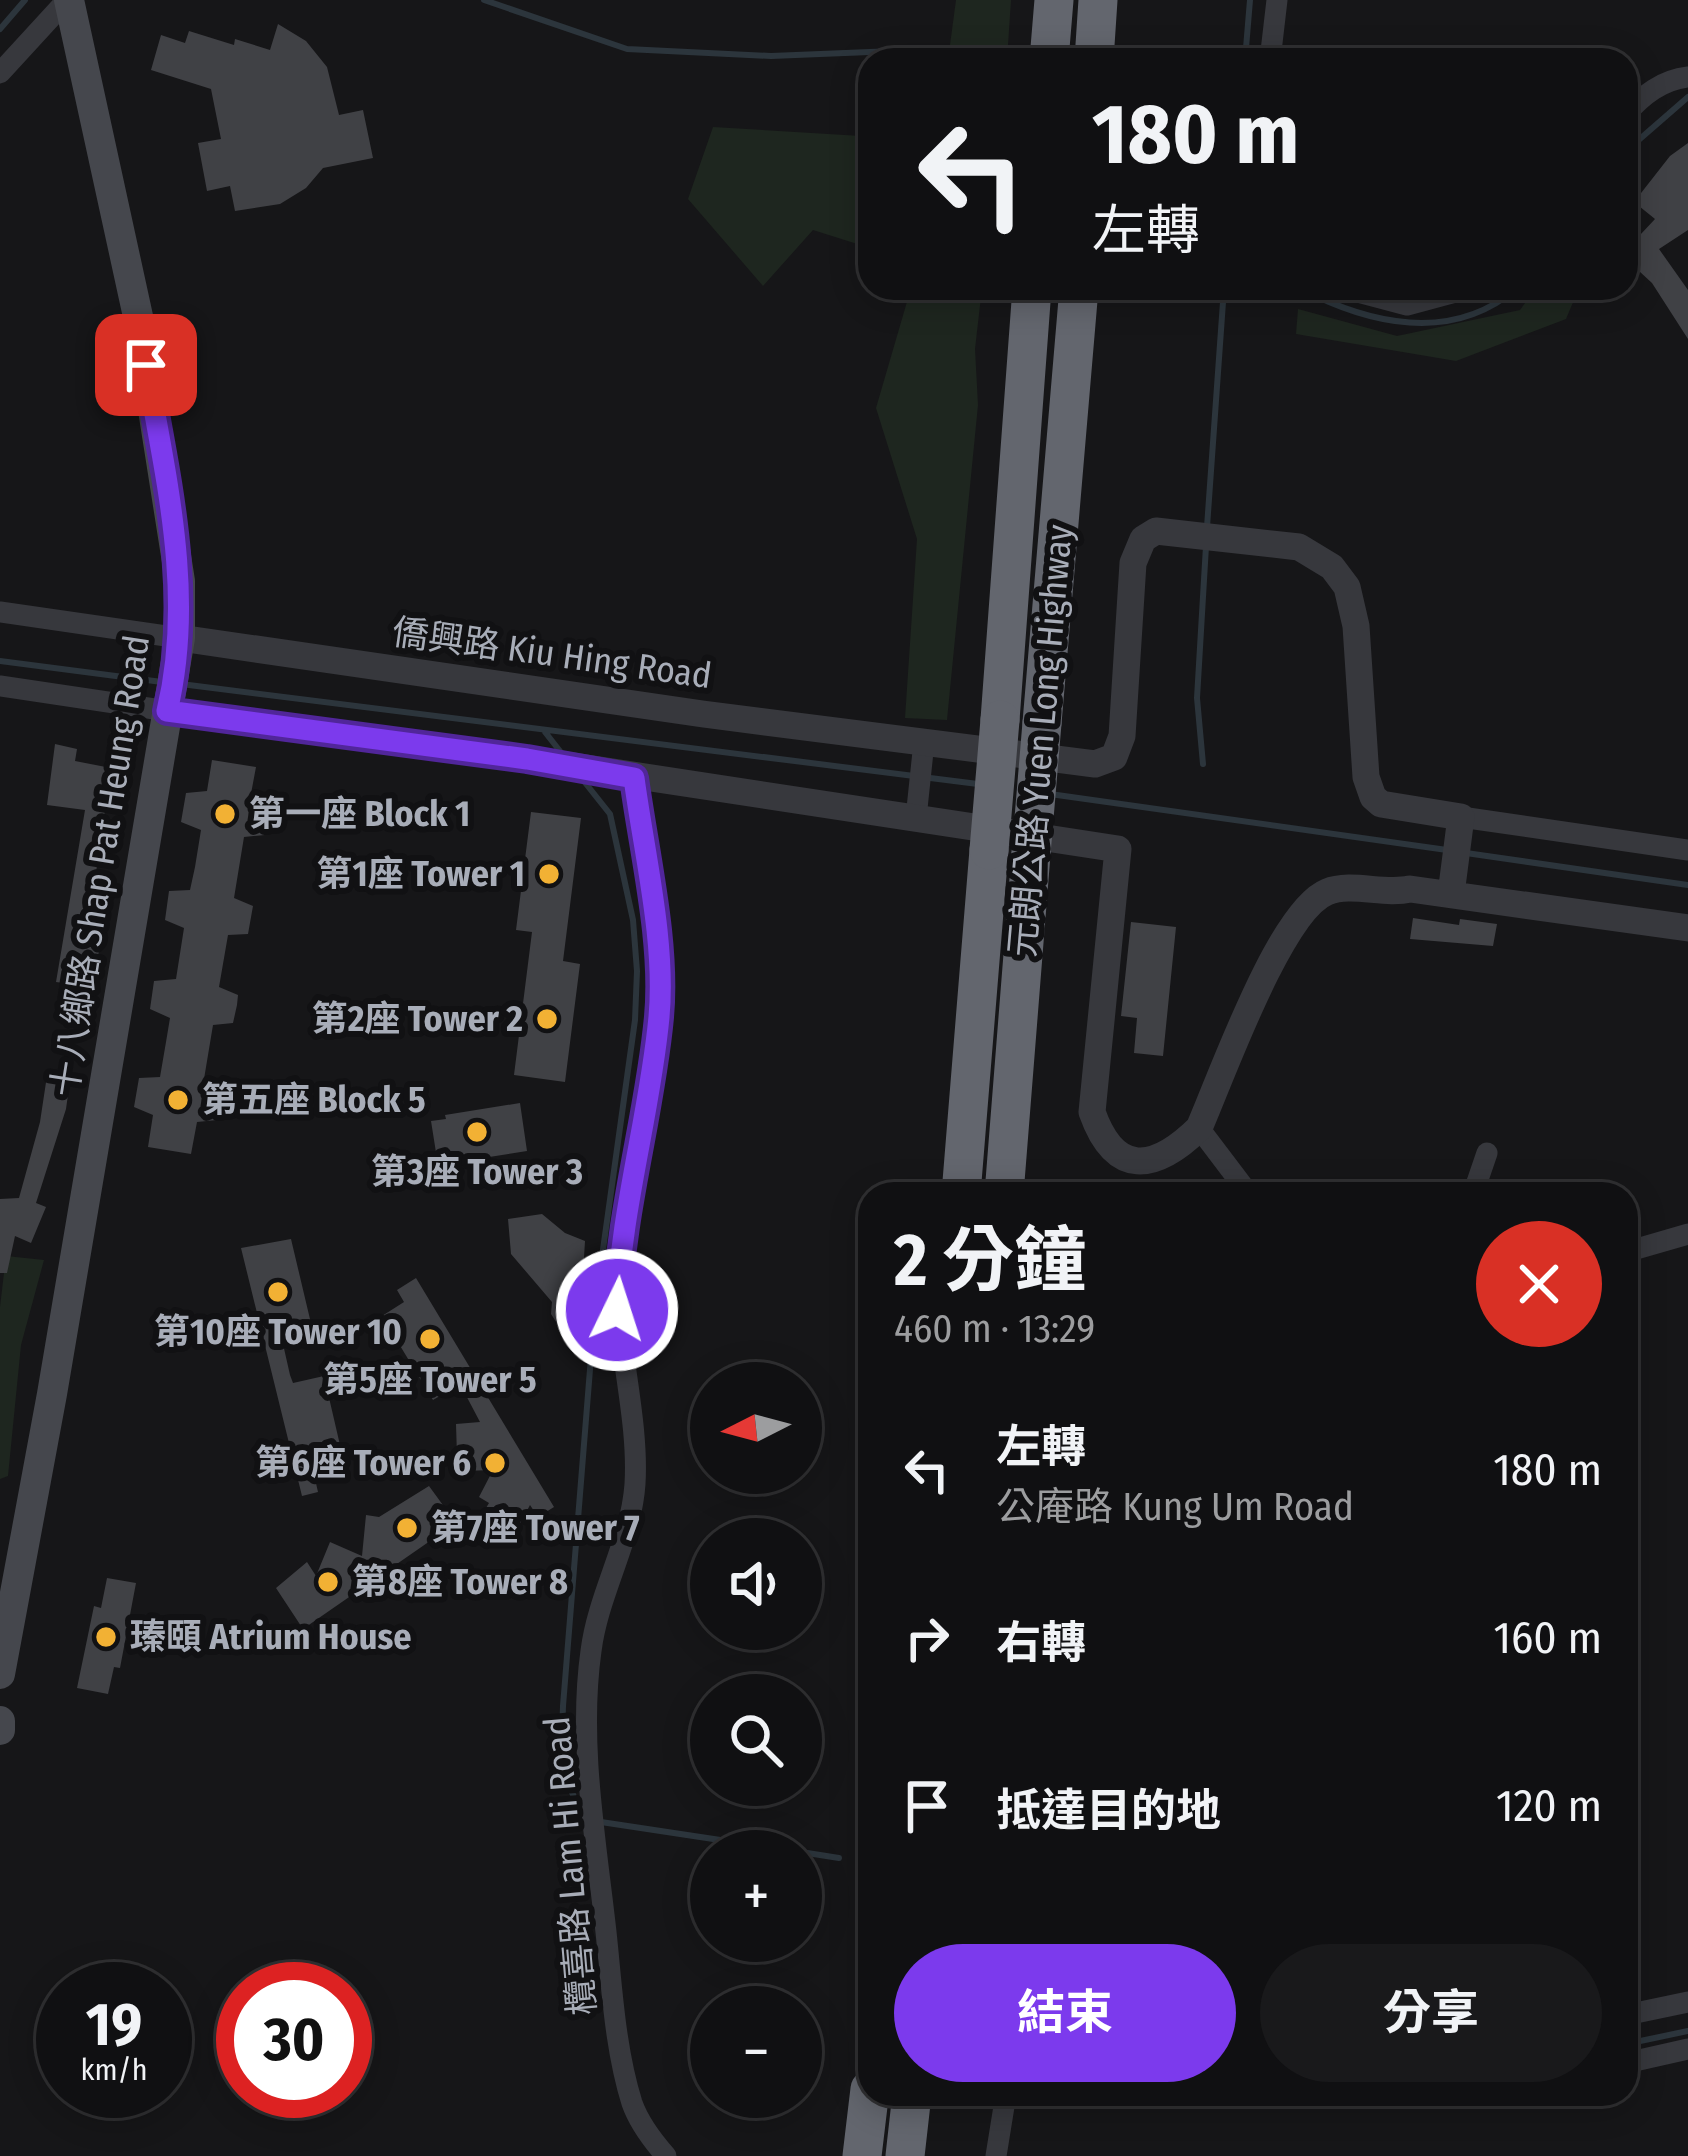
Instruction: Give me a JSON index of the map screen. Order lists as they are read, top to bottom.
{
  "streets": {
    "highway": ["元朗公路 Yuen Long Highway"],
    "main road": ["十八鄉路 Shap Pat Heung Road"],
    "street": ["僑興路 Kiu Hing Road", "欖喜路 Lam Hi Road"]
  },
  "crossings": [
    ["僑興路 Kiu Hing Road", "十八鄉路 Shap Pat Heung Road"]
  ],
  "places": [
    "第一座 Block 1",
    "第1座 Tower 1",
    "第2座 Tower 2",
    "第五座 Block 5",
    "第3座 Tower 3",
    "第10座 Tower 10",
    "第5座 Tower 5",
    "第6座 Tower 6",
    "第7座 Tower 7",
    "第8座 Tower 8",
    "瑧頤 Atrium House"
  ],
  "north": "left",
  "page": {
    "turn": ["180 m", "左轉"],
    "heading": ["2 分鐘", "460 m · 13:29"],
    "map_buttons": ["+", "−"],
    "list": [
      {
        "name": "左轉",
        "note": "公庵路 Kung Um Road",
        "value": "180 m"
      },
      {
        "name": "右轉",
        "value": "160 m"
      },
      {
        "name": "抵達目的地",
        "value": "120 m"
      }
    ],
    "buttons": ["結束", "分享"],
    "speed": "19 km/h",
    "limit": "30"
  }
}
